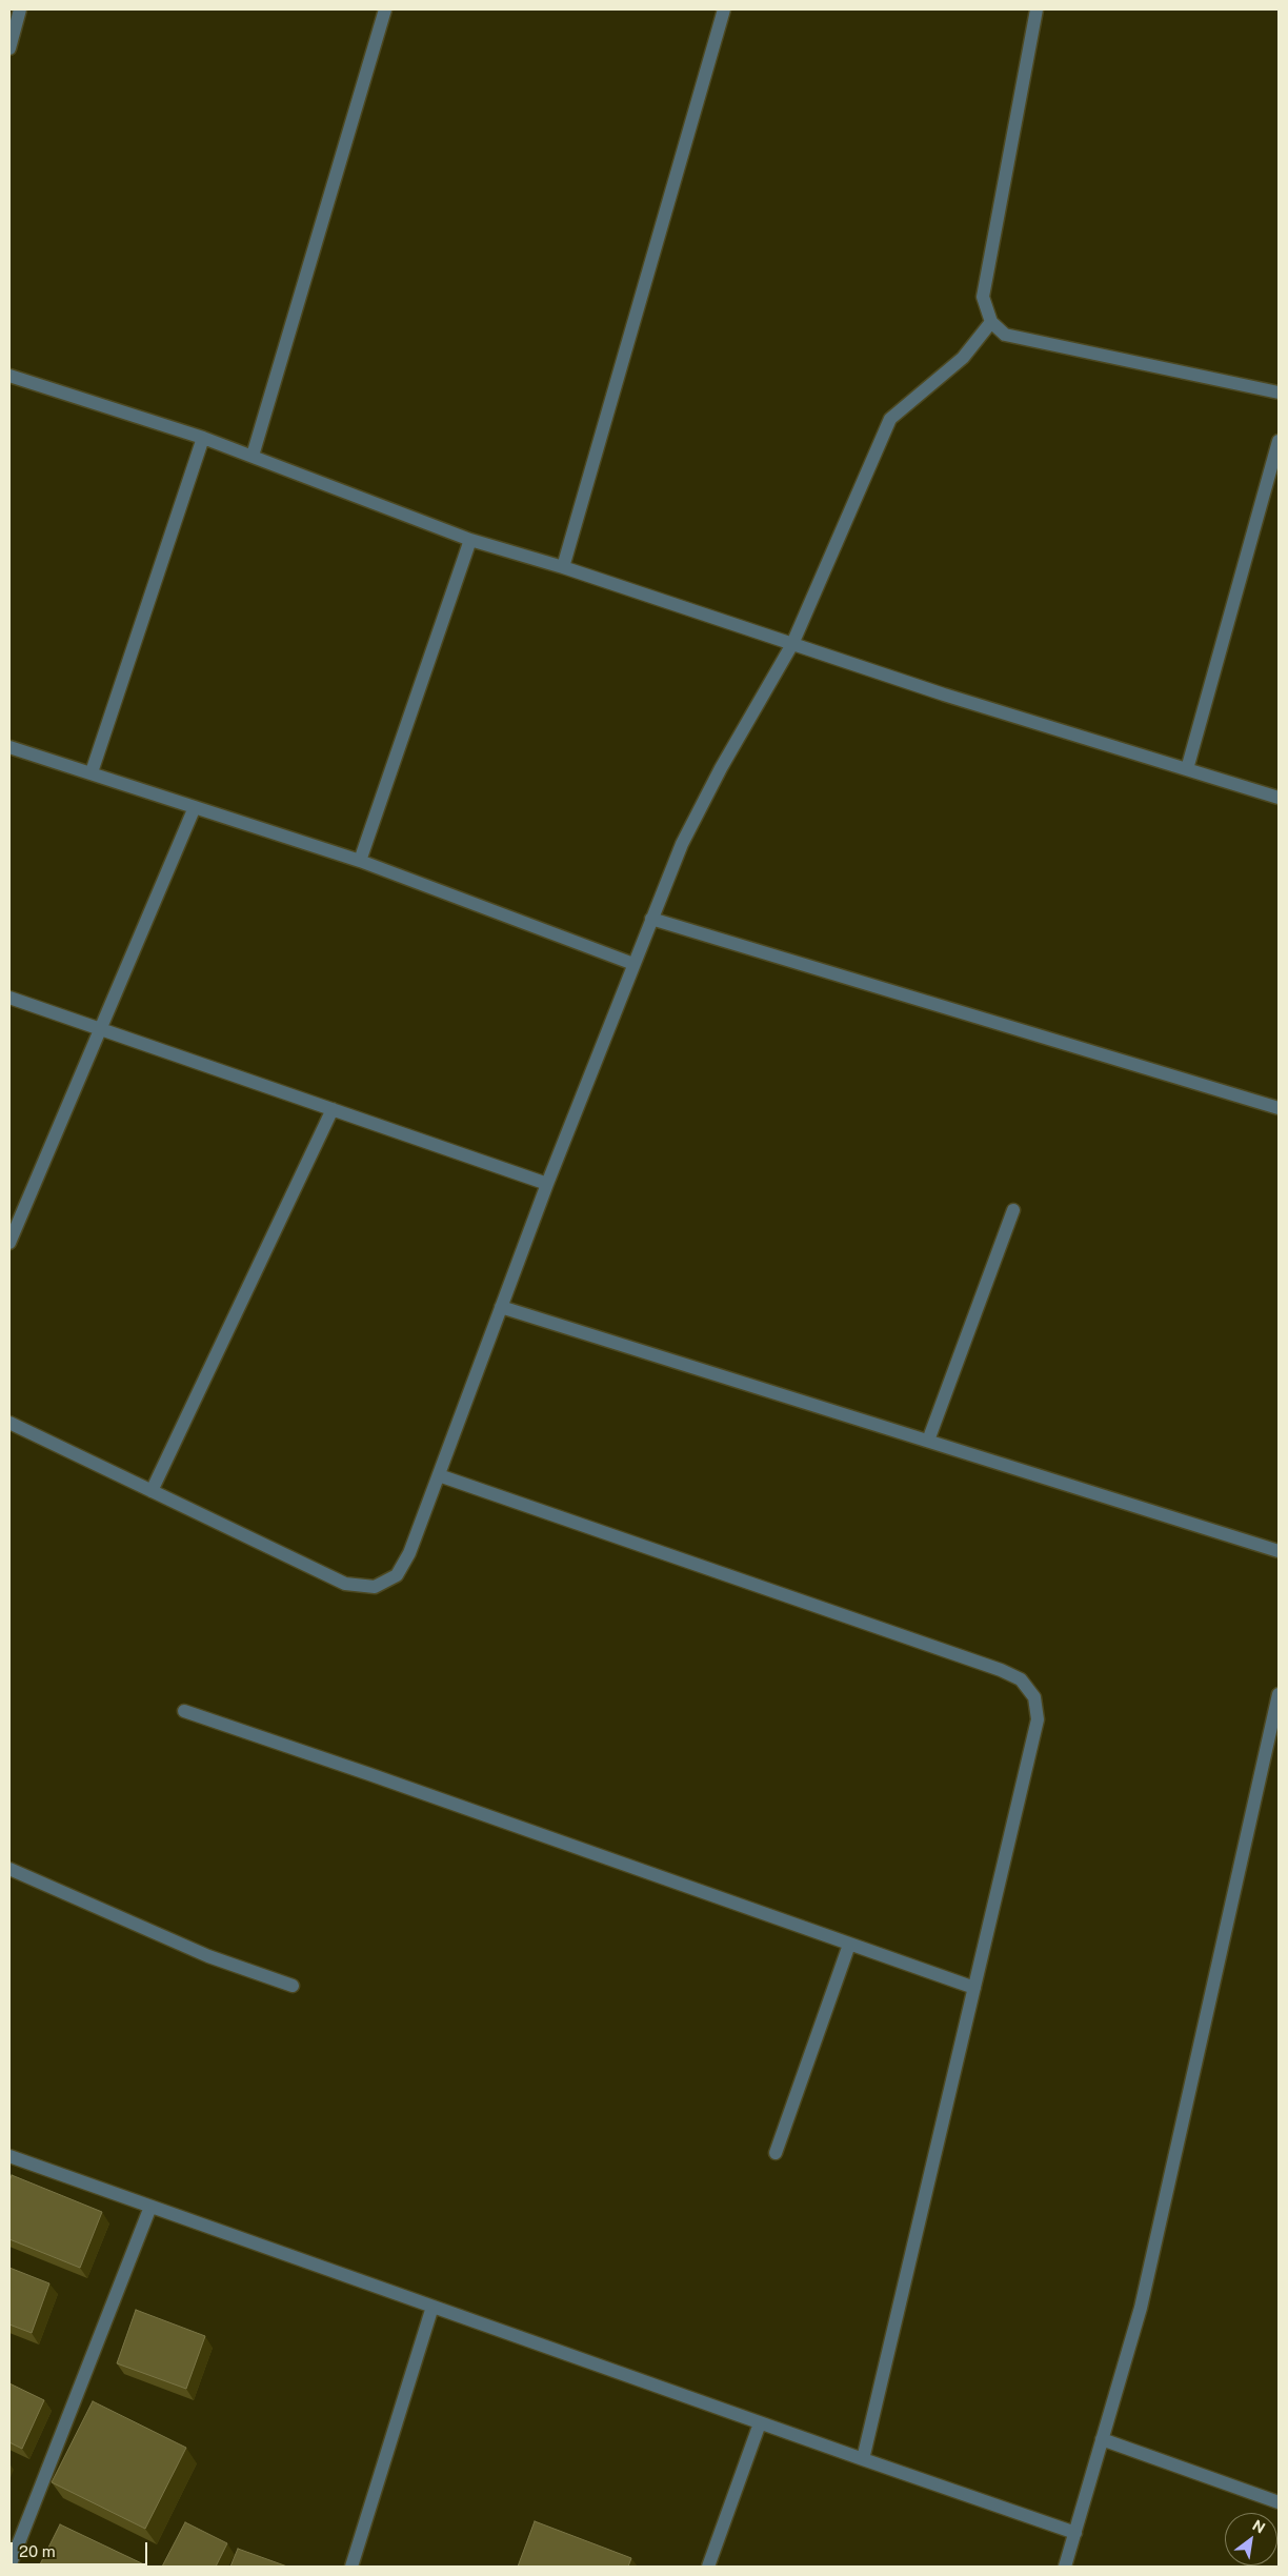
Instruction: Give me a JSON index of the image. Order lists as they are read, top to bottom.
{
  "scale_bar": "20 m",
  "north": "top right"
}
